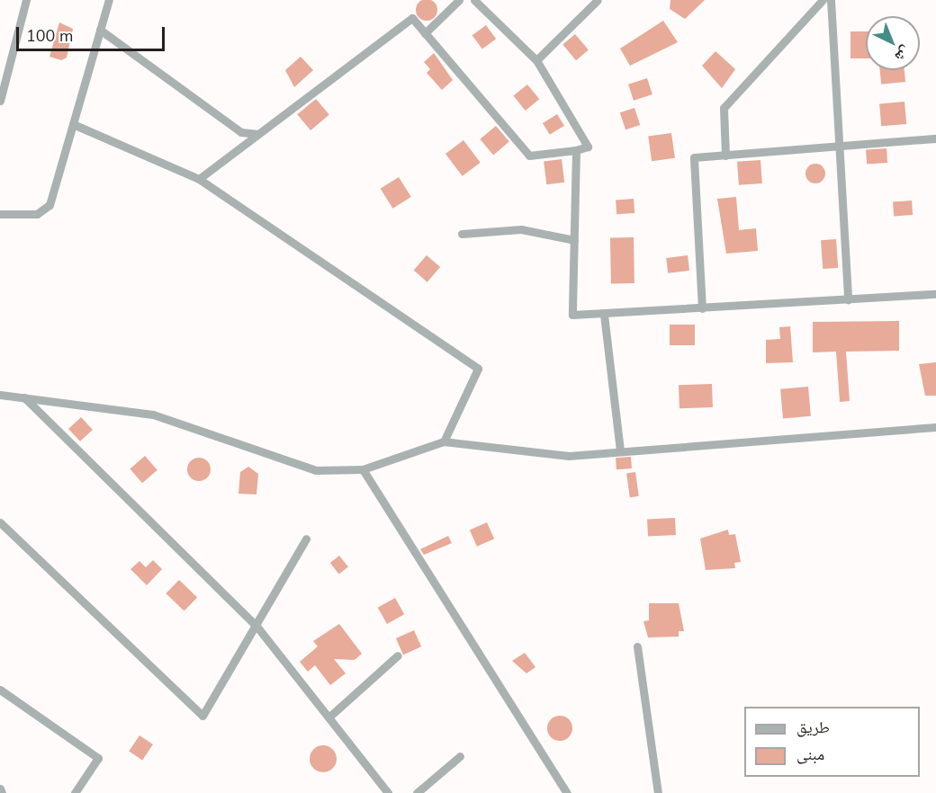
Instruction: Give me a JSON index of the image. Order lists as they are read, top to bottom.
{
  "legend": ["طريق", "مبنى"],
  "scale_bar": "100 m",
  "north": "bottom right"
}
